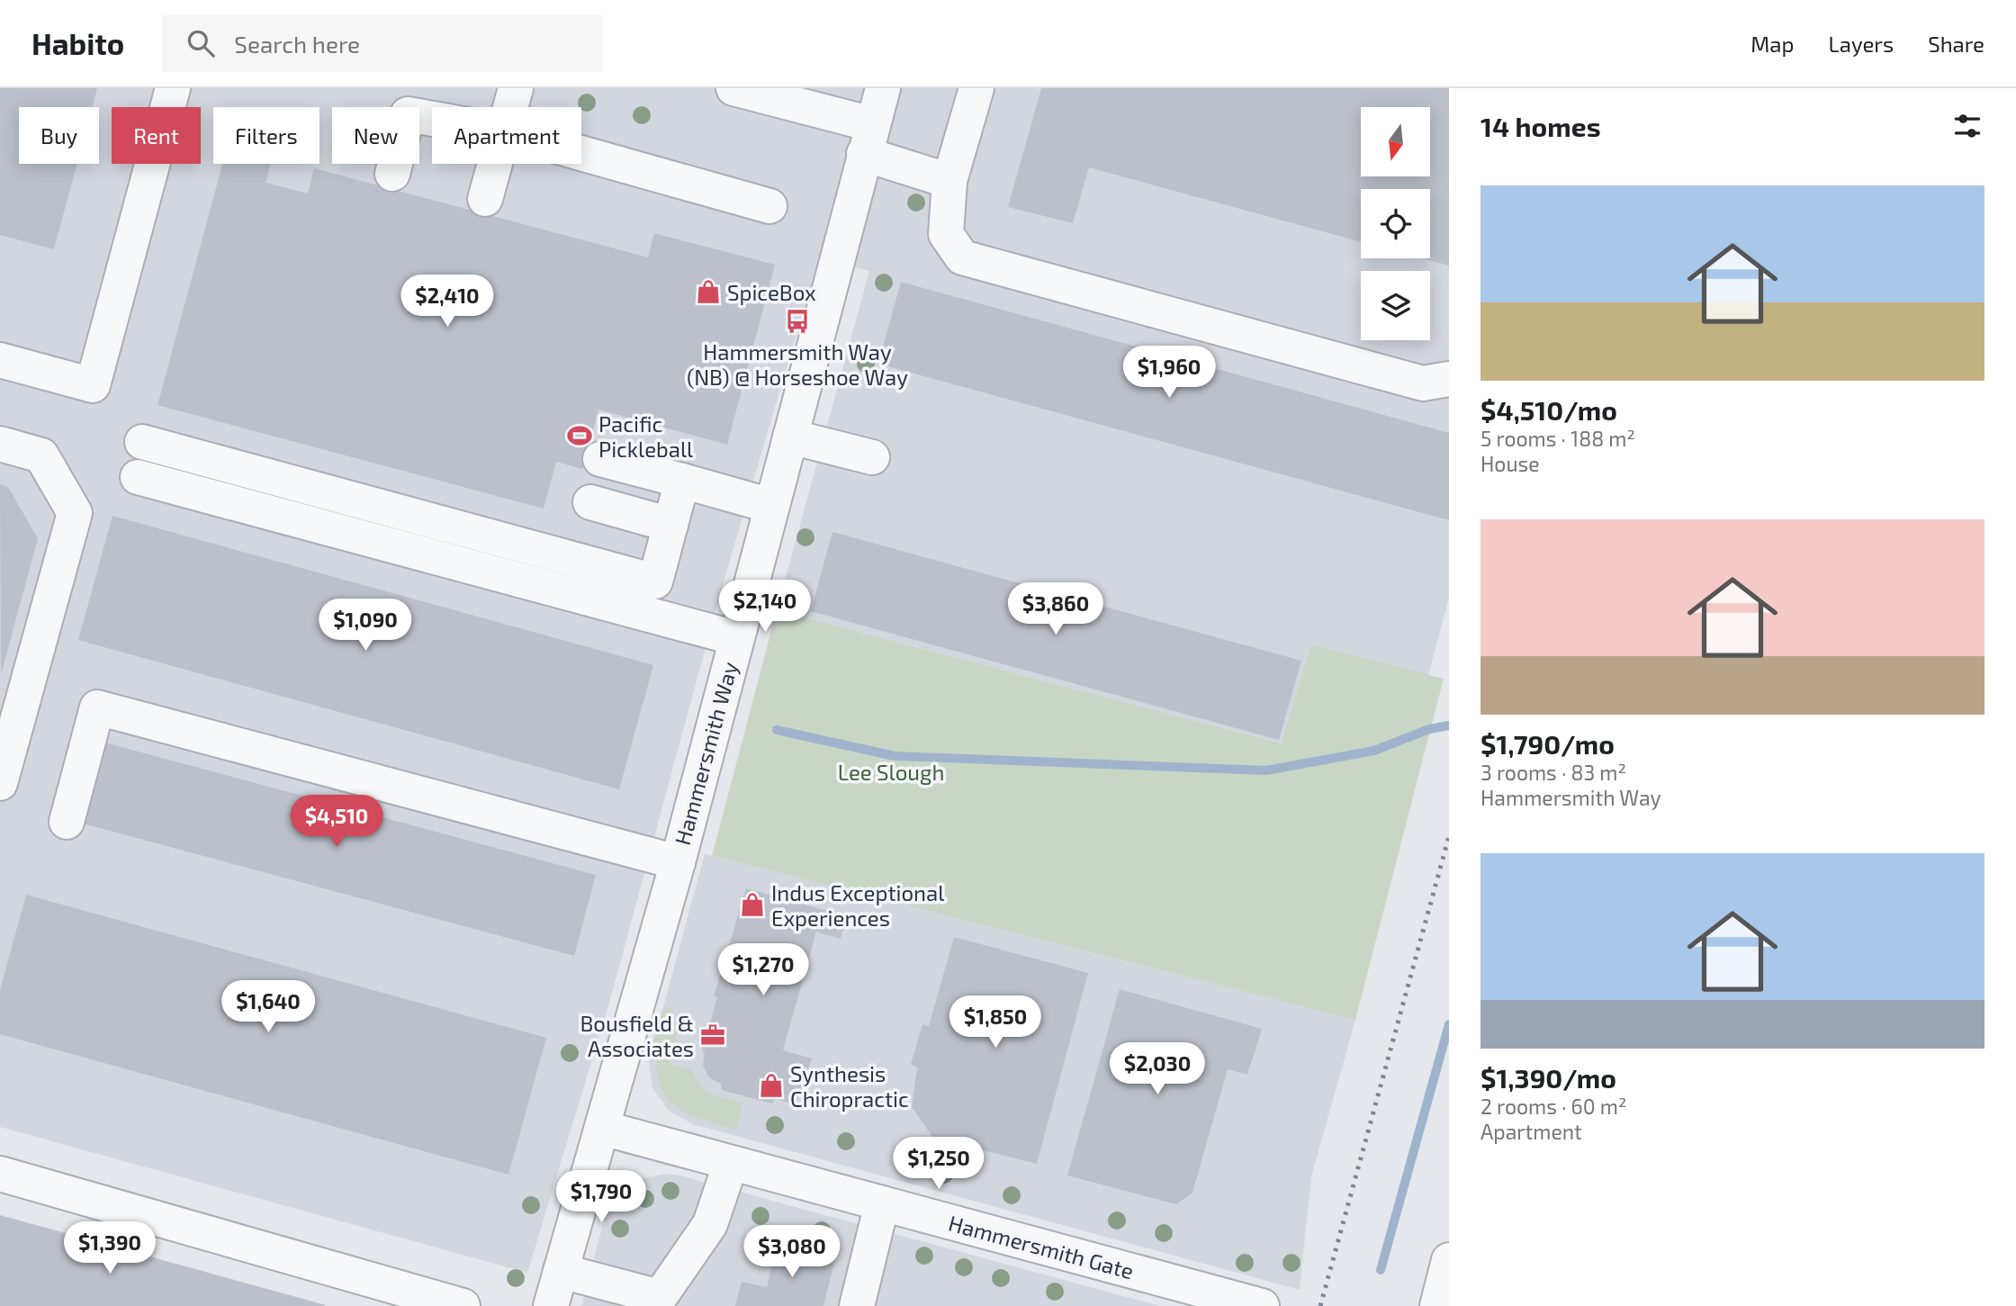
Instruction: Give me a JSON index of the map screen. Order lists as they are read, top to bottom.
{
  "streets": {
    "street": ["Hammersmith Way", "Hammersmith Gate"]
  },
  "crossings": [
    ["Hammersmith Way", "Hammersmith Gate"]
  ],
  "parks": ["Lee Slough"],
  "places": {
    "shop": ["SpiceBox", "Indus Exceptional Experiences", "Synthesis Chiropractic"],
    "bus stop": ["Hammersmith Way (NB) @ Horseshoe Way"],
    "sports": ["Pacific Pickleball"],
    "office": ["Bousfield & Associates"]
  },
  "north": "bottom",
  "page": {
    "header": "Habito",
    "search": "Search here",
    "nav": ["Map", "Layers", "Share"],
    "heading": "14 homes",
    "chip": [
      "Buy",
      "Rent",
      "Filters",
      "New",
      "Apartment"
    ],
    "list": [
      {
        "name": "$4,510/mo",
        "note": "5 rooms · 188 m² · House"
      },
      {
        "name": "$1,790/mo",
        "note": "3 rooms · 83 m² · Hammersmith Way"
      },
      {
        "name": "$1,390/mo",
        "note": "2 rooms · 60 m² · Apartment"
      }
    ],
    "price": [
      "$2,410",
      "$1,960",
      "$2,140",
      "$3,860",
      "$1,090",
      "$4,510",
      "$1,270",
      "$1,640",
      "$1,850",
      "$2,030",
      "$1,250",
      "$1,790",
      "$1,390",
      "$3,080"
    ]
  }
}
